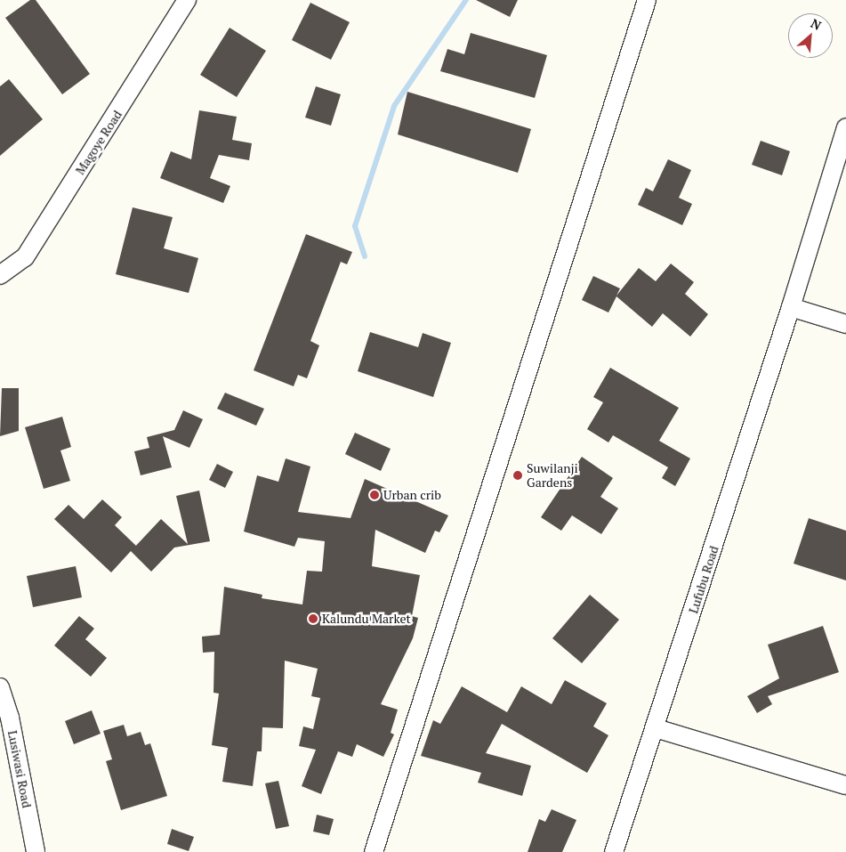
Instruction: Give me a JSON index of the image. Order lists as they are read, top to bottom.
{
  "streets": {
    "street": ["Magoye Road", "Lufubu Road", "Lusiwasi Road"]
  },
  "places": ["Suwilanji Gardens", "Urban crib", "Kalundu Market"],
  "north": "top right"
}
